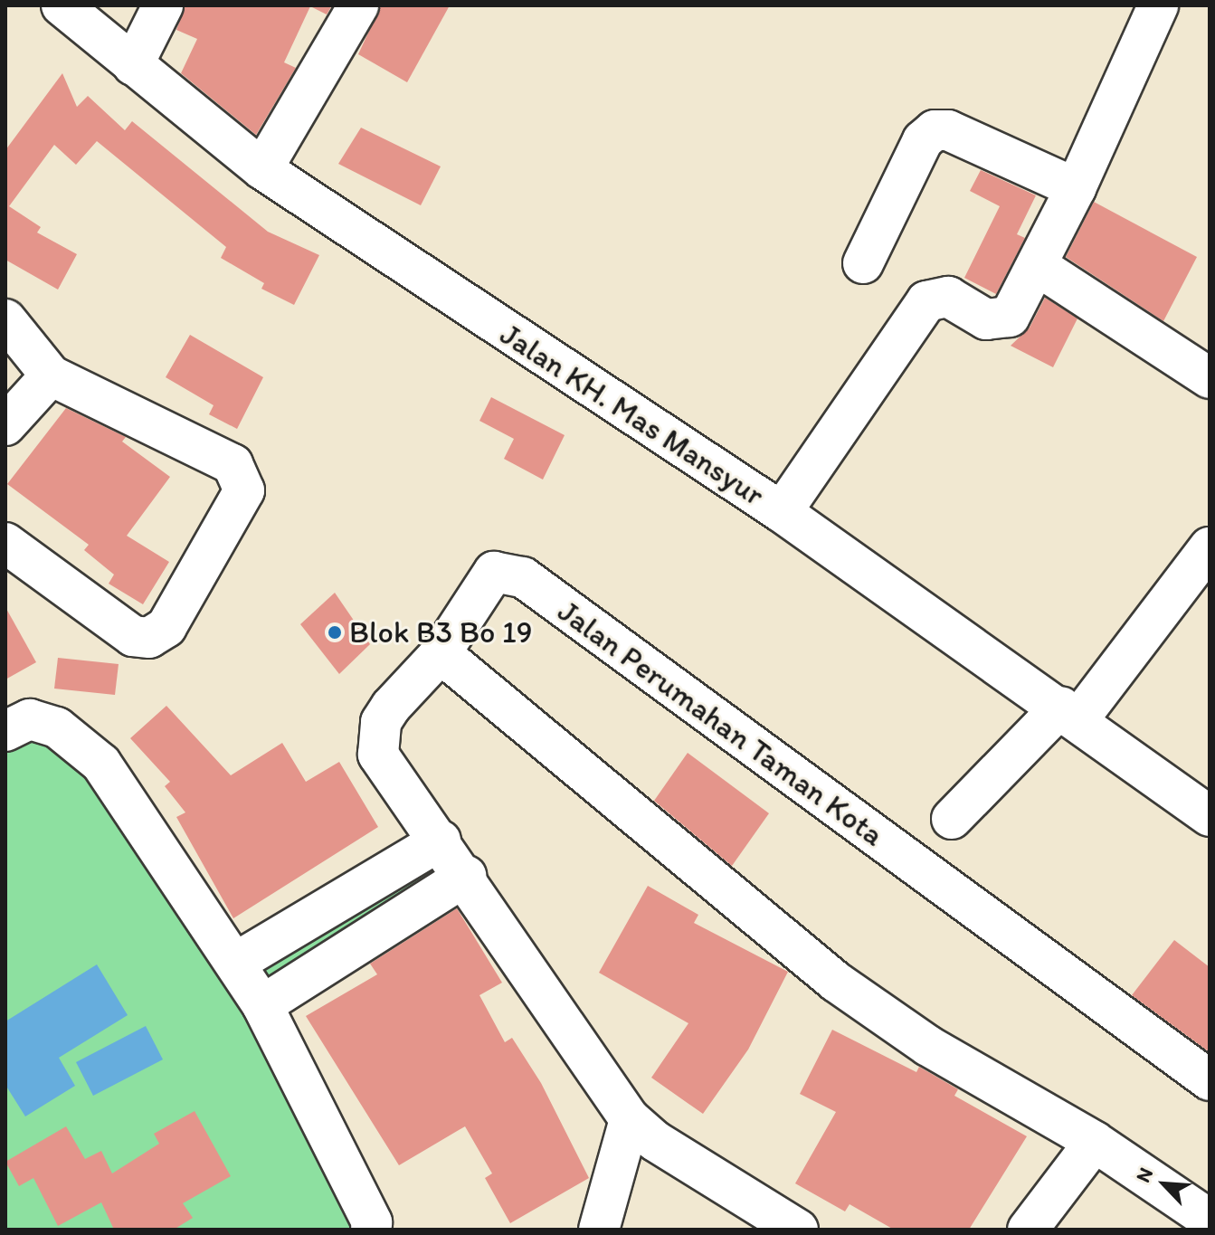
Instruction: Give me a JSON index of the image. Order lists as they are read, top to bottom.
{
  "streets": {
    "street": ["Jalan KH. Mas Mansyur", "Jalan Perumahan Taman Kota"]
  },
  "places": ["Blok B3 Bo 19"],
  "north": "top left"
}
